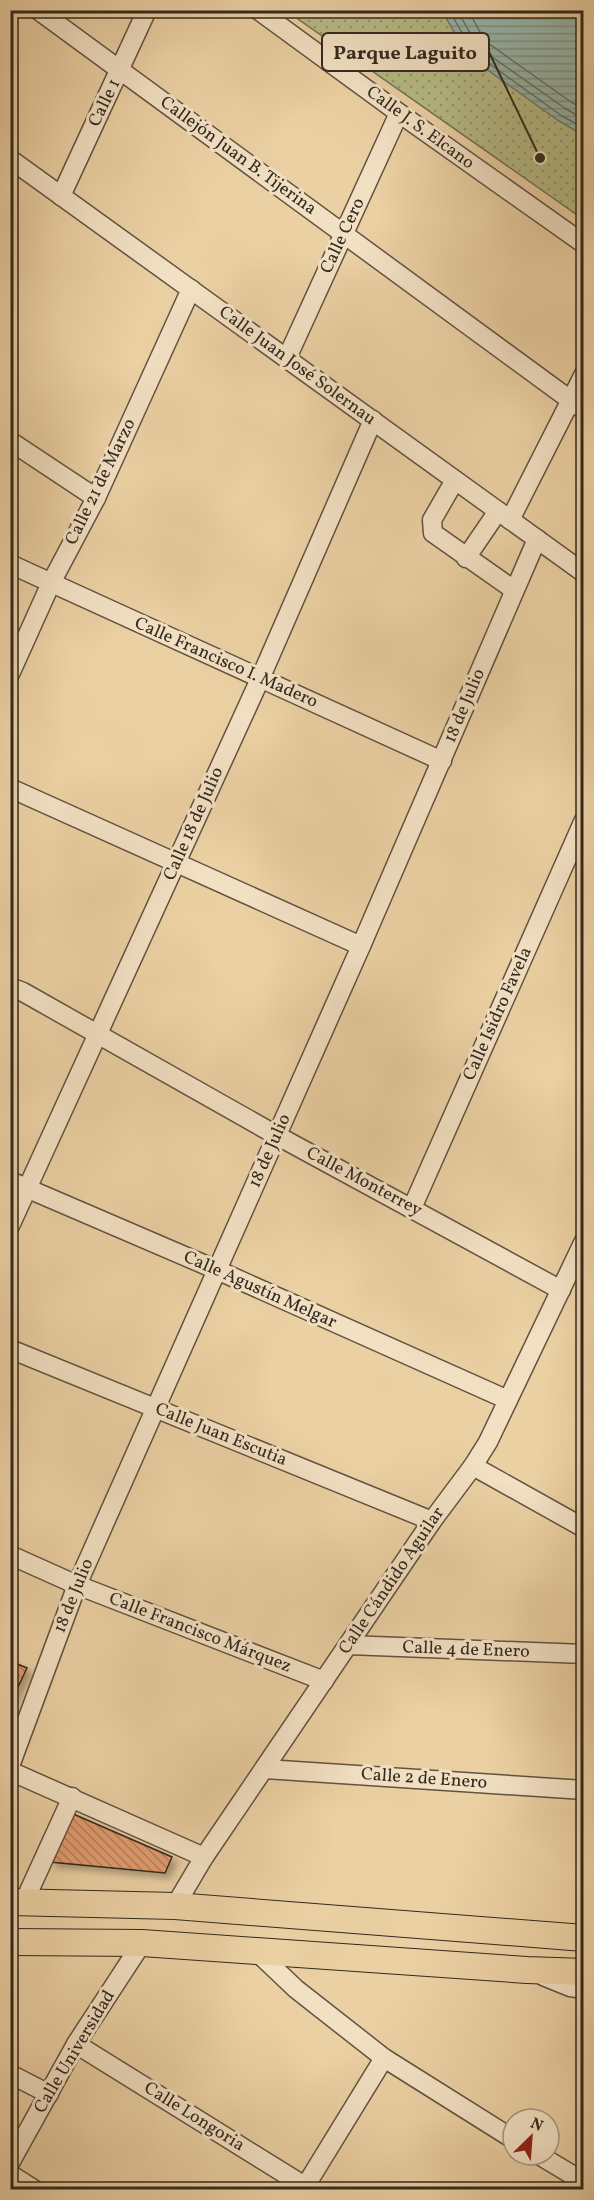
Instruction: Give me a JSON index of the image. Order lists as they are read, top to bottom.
{
  "streets": {
    "street": [
      "Calle 1",
      "Calle J. S. Elcano",
      "Callejón Juan B. Tijerina",
      "Calle Cero",
      "Calle Juan José Solernau",
      "Calle 21 de Marzo",
      "Calle Francisco I. Madero",
      "18 de Julio",
      "Calle 18 de Julio",
      "Calle Isidro Favela",
      "Calle Monterrey",
      "Calle Agustín Melgar",
      "Calle Juan Escutia",
      "Calle Cándido Aguilar",
      "Calle Francisco Márquez",
      "Calle 4 de Enero",
      "Calle 2 de Enero",
      "Calle Universidad",
      "Calle Longoria"
    ]
  },
  "crossings": [
    ["Calle 1", "Callejón Juan B. Tijerina"],
    ["Calle 1", "Calle Juan José Solernau"],
    ["Calle J. S. Elcano", "Calle Cero"],
    ["Callejón Juan B. Tijerina", "Calle Cero"],
    ["Calle Cero", "Calle Juan José Solernau"],
    ["Calle Juan José Solernau", "Calle 21 de Marzo"],
    ["Calle Juan José Solernau", "18 de Julio"],
    ["Calle Juan José Solernau", "Calle 18 de Julio"],
    ["Calle 21 de Marzo", "Calle Francisco I. Madero"],
    ["Calle Francisco I. Madero", "18 de Julio"],
    ["Calle Francisco I. Madero", "Calle 18 de Julio"],
    ["18 de Julio", "Calle Monterrey"],
    ["18 de Julio", "Calle Agustín Melgar"],
    ["18 de Julio", "Calle Juan Escutia"],
    ["18 de Julio", "Calle Francisco Márquez"],
    ["Calle 18 de Julio", "Calle Monterrey"],
    ["Calle 18 de Julio", "Calle Agustín Melgar"],
    ["Calle Isidro Favela", "Calle Monterrey"],
    ["Calle Monterrey", "Calle Cándido Aguilar"],
    ["Calle Agustín Melgar", "Calle Cándido Aguilar"],
    ["Calle Juan Escutia", "Calle Cándido Aguilar"],
    ["Calle Cándido Aguilar", "Calle Francisco Márquez"],
    ["Calle Cándido Aguilar", "Calle 4 de Enero"],
    ["Calle Cándido Aguilar", "Calle 2 de Enero"],
    ["Calle Universidad", "Calle Longoria"]
  ],
  "places": ["Parque Laguito"],
  "north": "top right"
}
